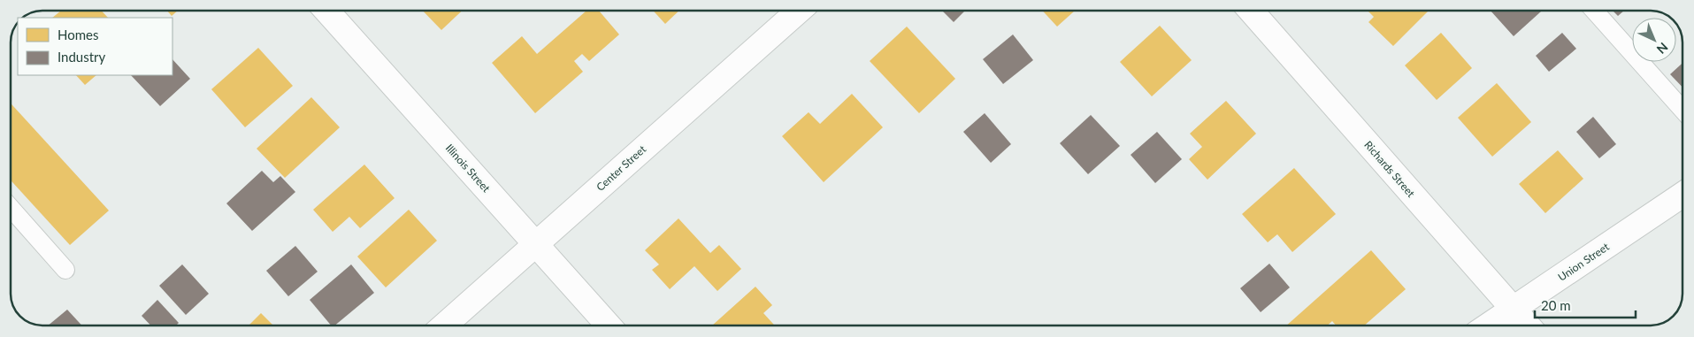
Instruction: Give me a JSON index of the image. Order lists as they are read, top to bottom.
{
  "streets": {
    "street": [
      "Illinois Street",
      "Center Street",
      "Richards Street",
      "Union Street"
    ]
  },
  "crossings": [
    ["Illinois Street", "Center Street"],
    ["Richards Street", "Union Street"]
  ],
  "legend": ["Homes", "Industry"],
  "scale_bar": "20 m",
  "north": "bottom right"
}
